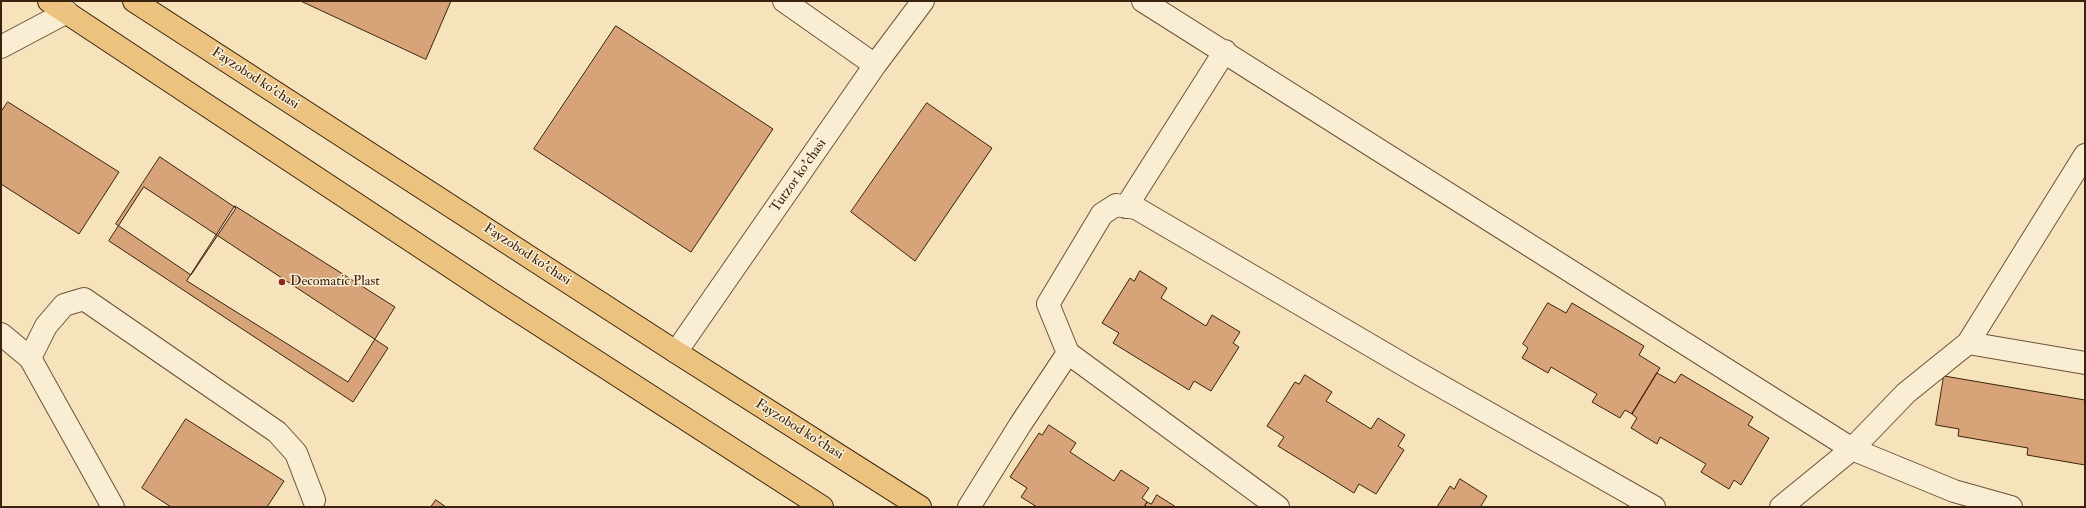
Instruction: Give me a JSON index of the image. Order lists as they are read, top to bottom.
{
  "streets": {
    "main road": ["Fayzobod ko'chasi"],
    "street": ["Tutzor ko'chasi"]
  },
  "crossings": [
    ["Fayzobod ko'chasi", "Tutzor ko'chasi"]
  ],
  "places": ["Decomatic Plast"]
}
